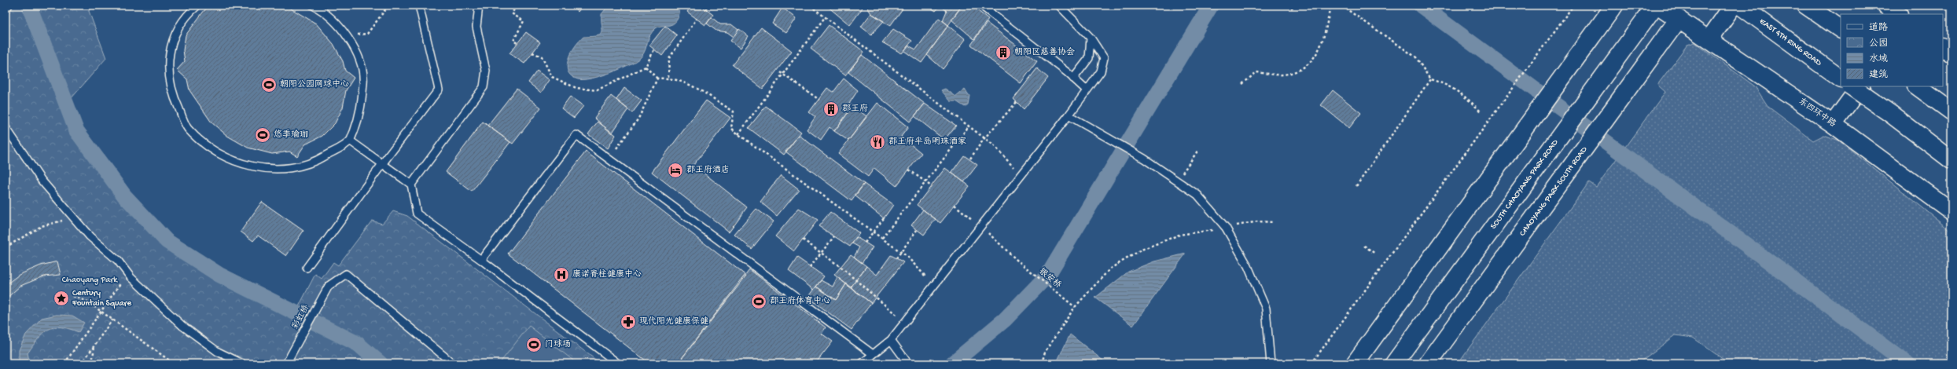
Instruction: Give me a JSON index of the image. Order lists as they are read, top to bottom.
{
  "streets": {
    "main road": [
      "EAST 4TH RING ROAD",
      "东四环中路",
      "SOUTH CHAOYANG PARK ROAD",
      "CHAOYANG PARK SOUTH ROAD"
    ],
    "lane": ["彩虹桥"],
    "path": ["银安桥"]
  },
  "crossings": [
    ["东四环中路", "CHAOYANG PARK SOUTH ROAD"]
  ],
  "parks": ["Chaoyang Park"],
  "places": {
    "building": ["朝阳区慈善协会", "郡王府"],
    "sports": [
      "朝阳公园网球中心",
      "悠季瑜珈",
      "郡王府体育中心",
      "门球场"
    ],
    "restaurant": ["郡王府半岛明珠酒家"],
    "hotel": ["郡王府酒店"],
    "hospital": ["康诺脊柱健康中心"],
    "place": ["Century Fountain Square"],
    "pharmacy": ["现代阳光健康保健"]
  },
  "legend": [
    "道路",
    "公园",
    "水域",
    "建筑"
  ]
}
